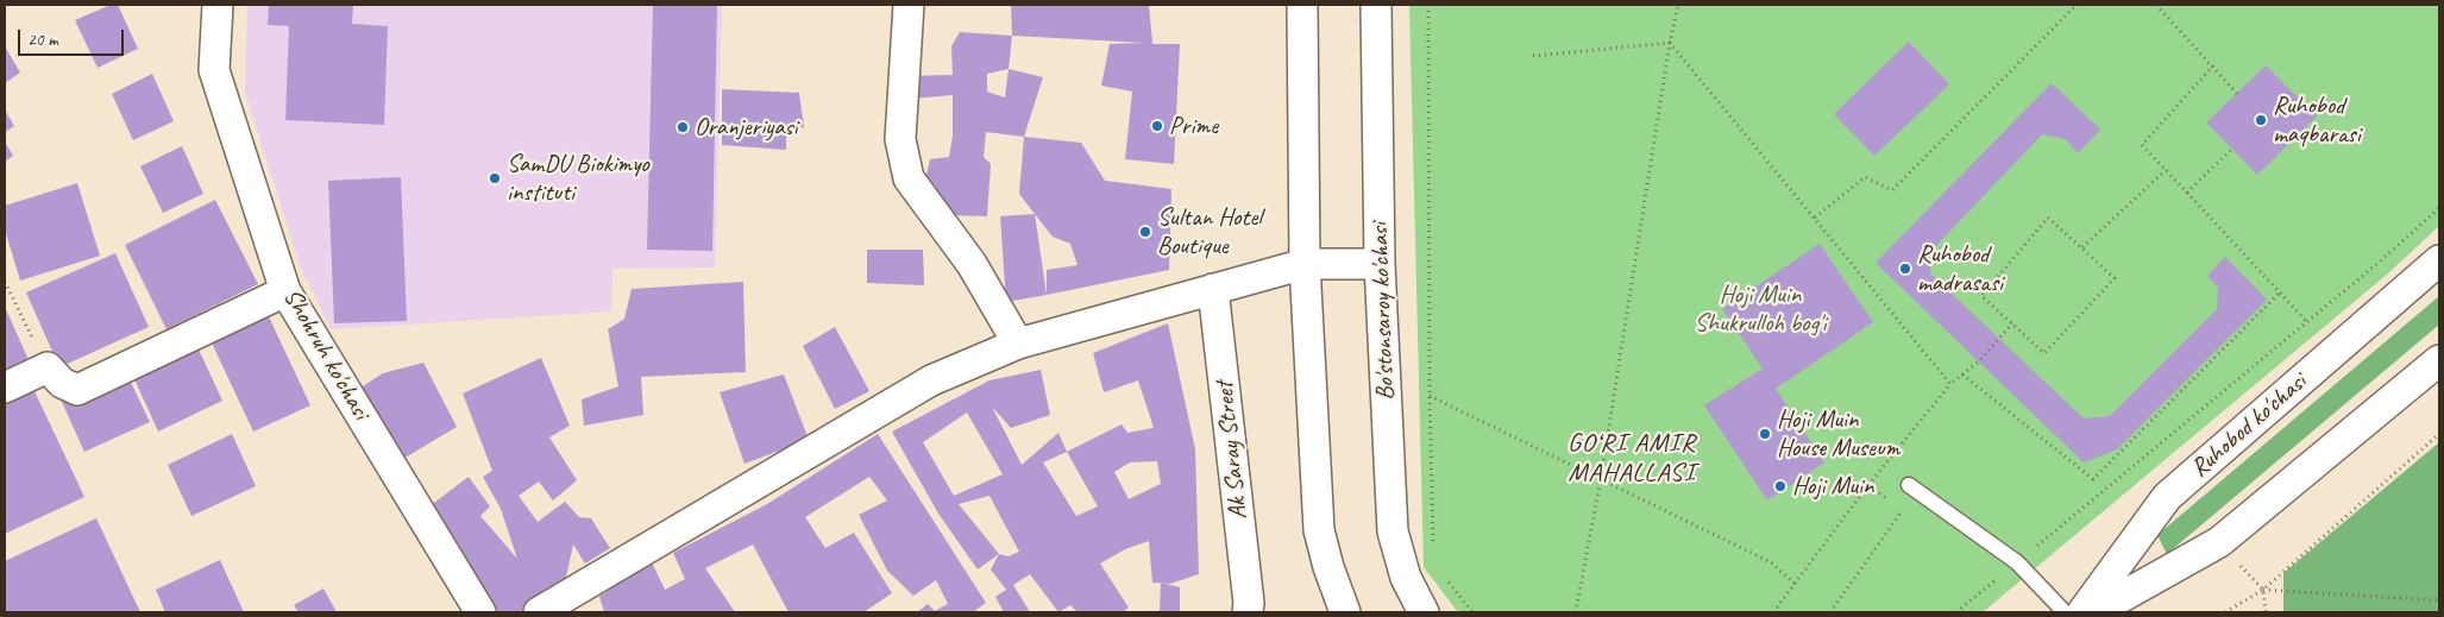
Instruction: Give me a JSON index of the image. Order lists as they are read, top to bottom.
{
  "streets": {
    "street": [
      "Bo'stonsaroy ko'chasi",
      "Shohruh ko'chasi",
      "Ruhobod ko'chasi",
      "Ak Saray Street"
    ]
  },
  "districts": ["GO‘RI AMIR MAHALLASI"],
  "parks": ["Hoji Muin Shukrulloh bog'i"],
  "places": [
    "Ruhobod maqbarasi",
    "Prime",
    "Oranjeriyasi",
    "SamDU Biokimyo instituti",
    "Sultan Hotel Boutique",
    "Ruhobod madrasasi",
    "Hoji Muin House Museum",
    "Hoji Muin"
  ],
  "scale_bar": "20 m"
}
